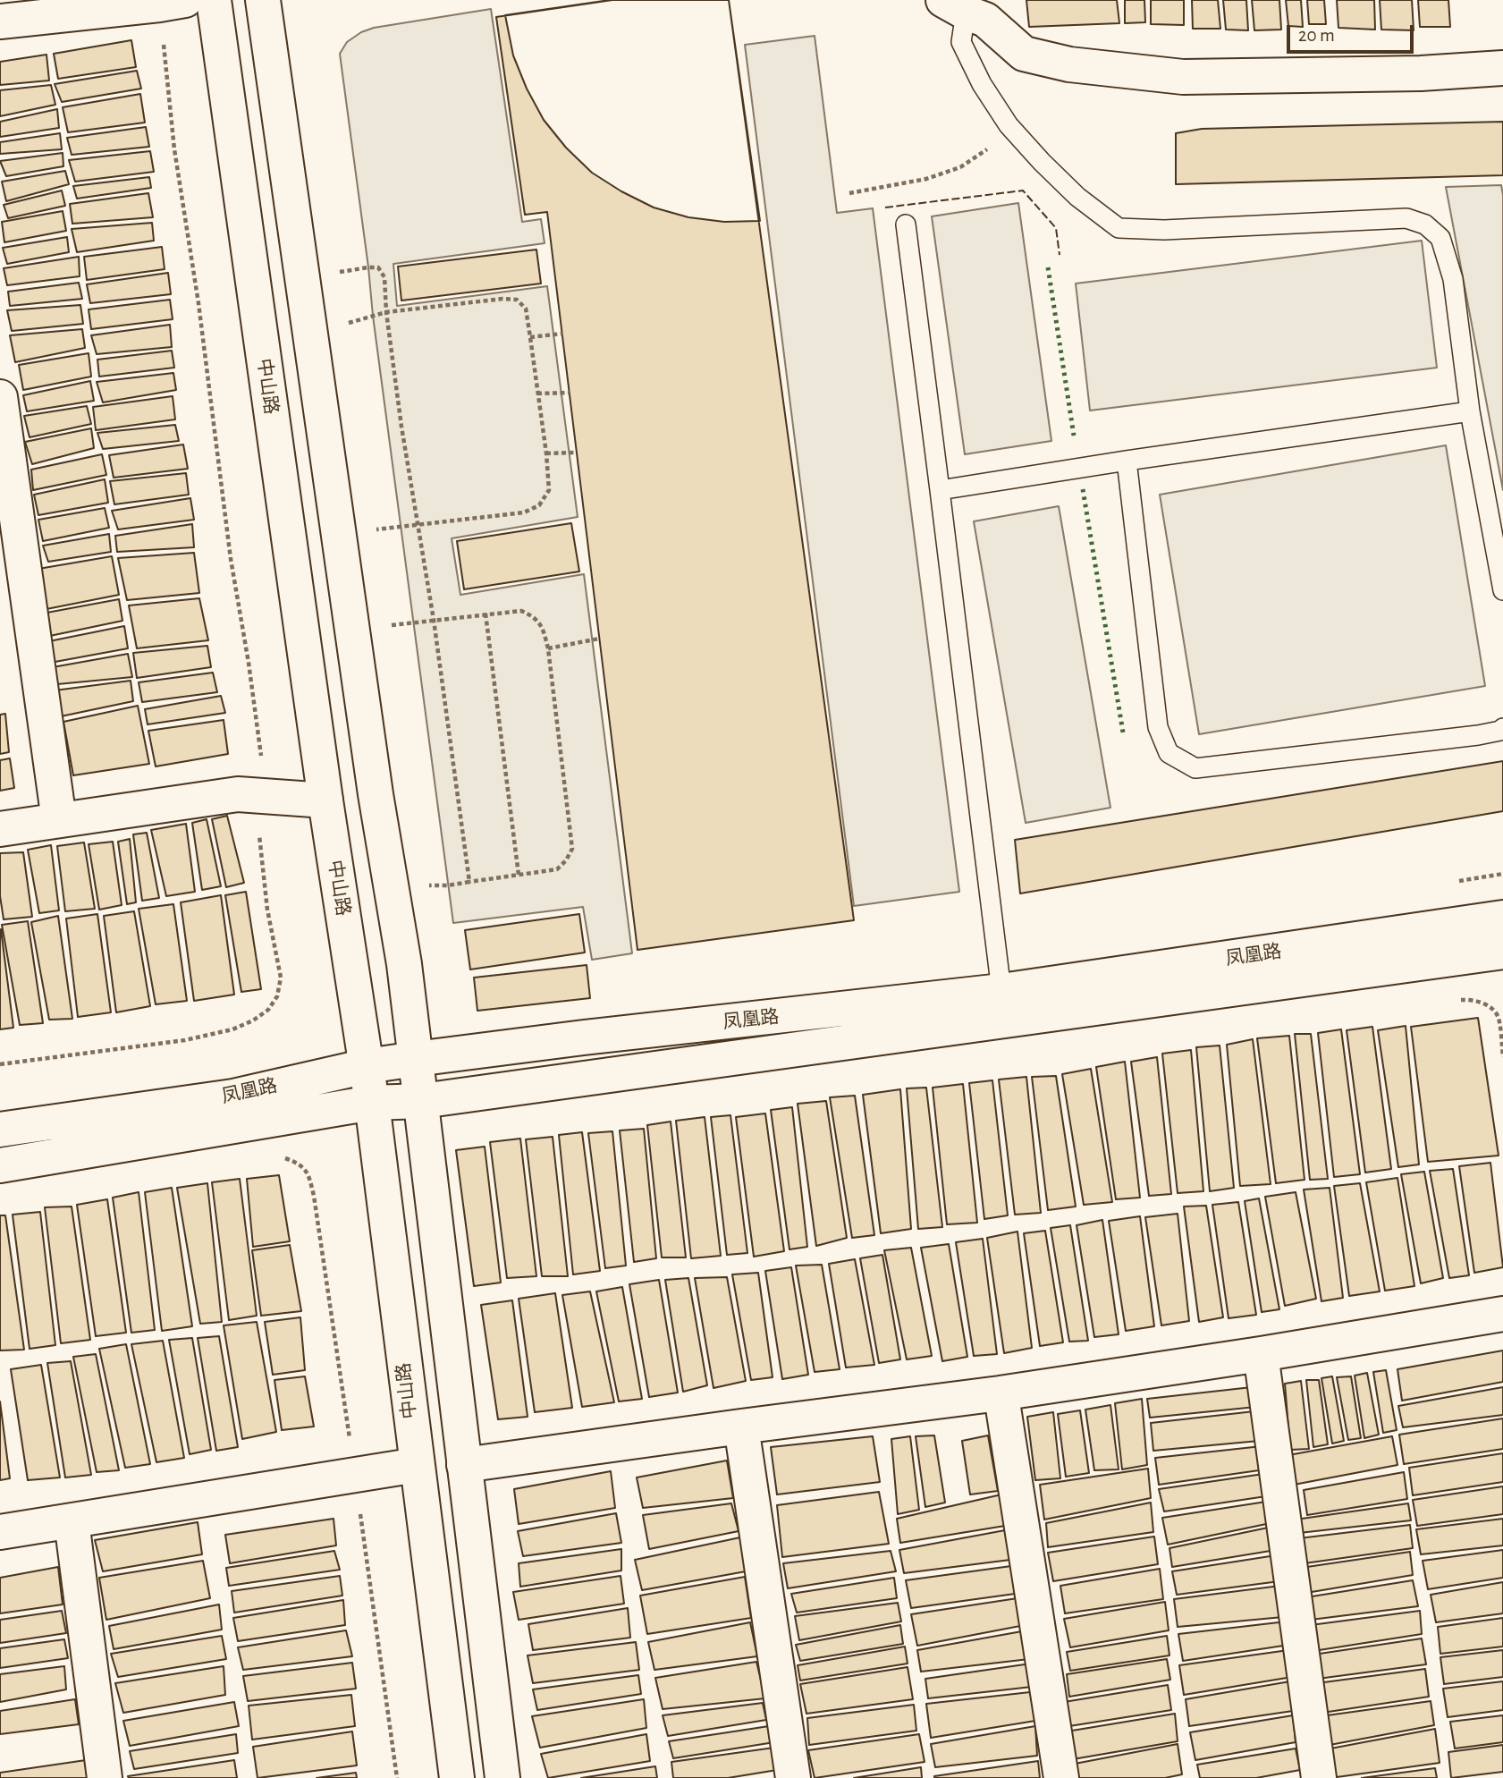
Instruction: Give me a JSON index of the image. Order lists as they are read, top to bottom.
{
  "streets": {
    "main road": ["中山路", "凤凰路"]
  },
  "crossings": [
    ["中山路", "凤凰路"]
  ],
  "scale_bar": "20 m"
}
